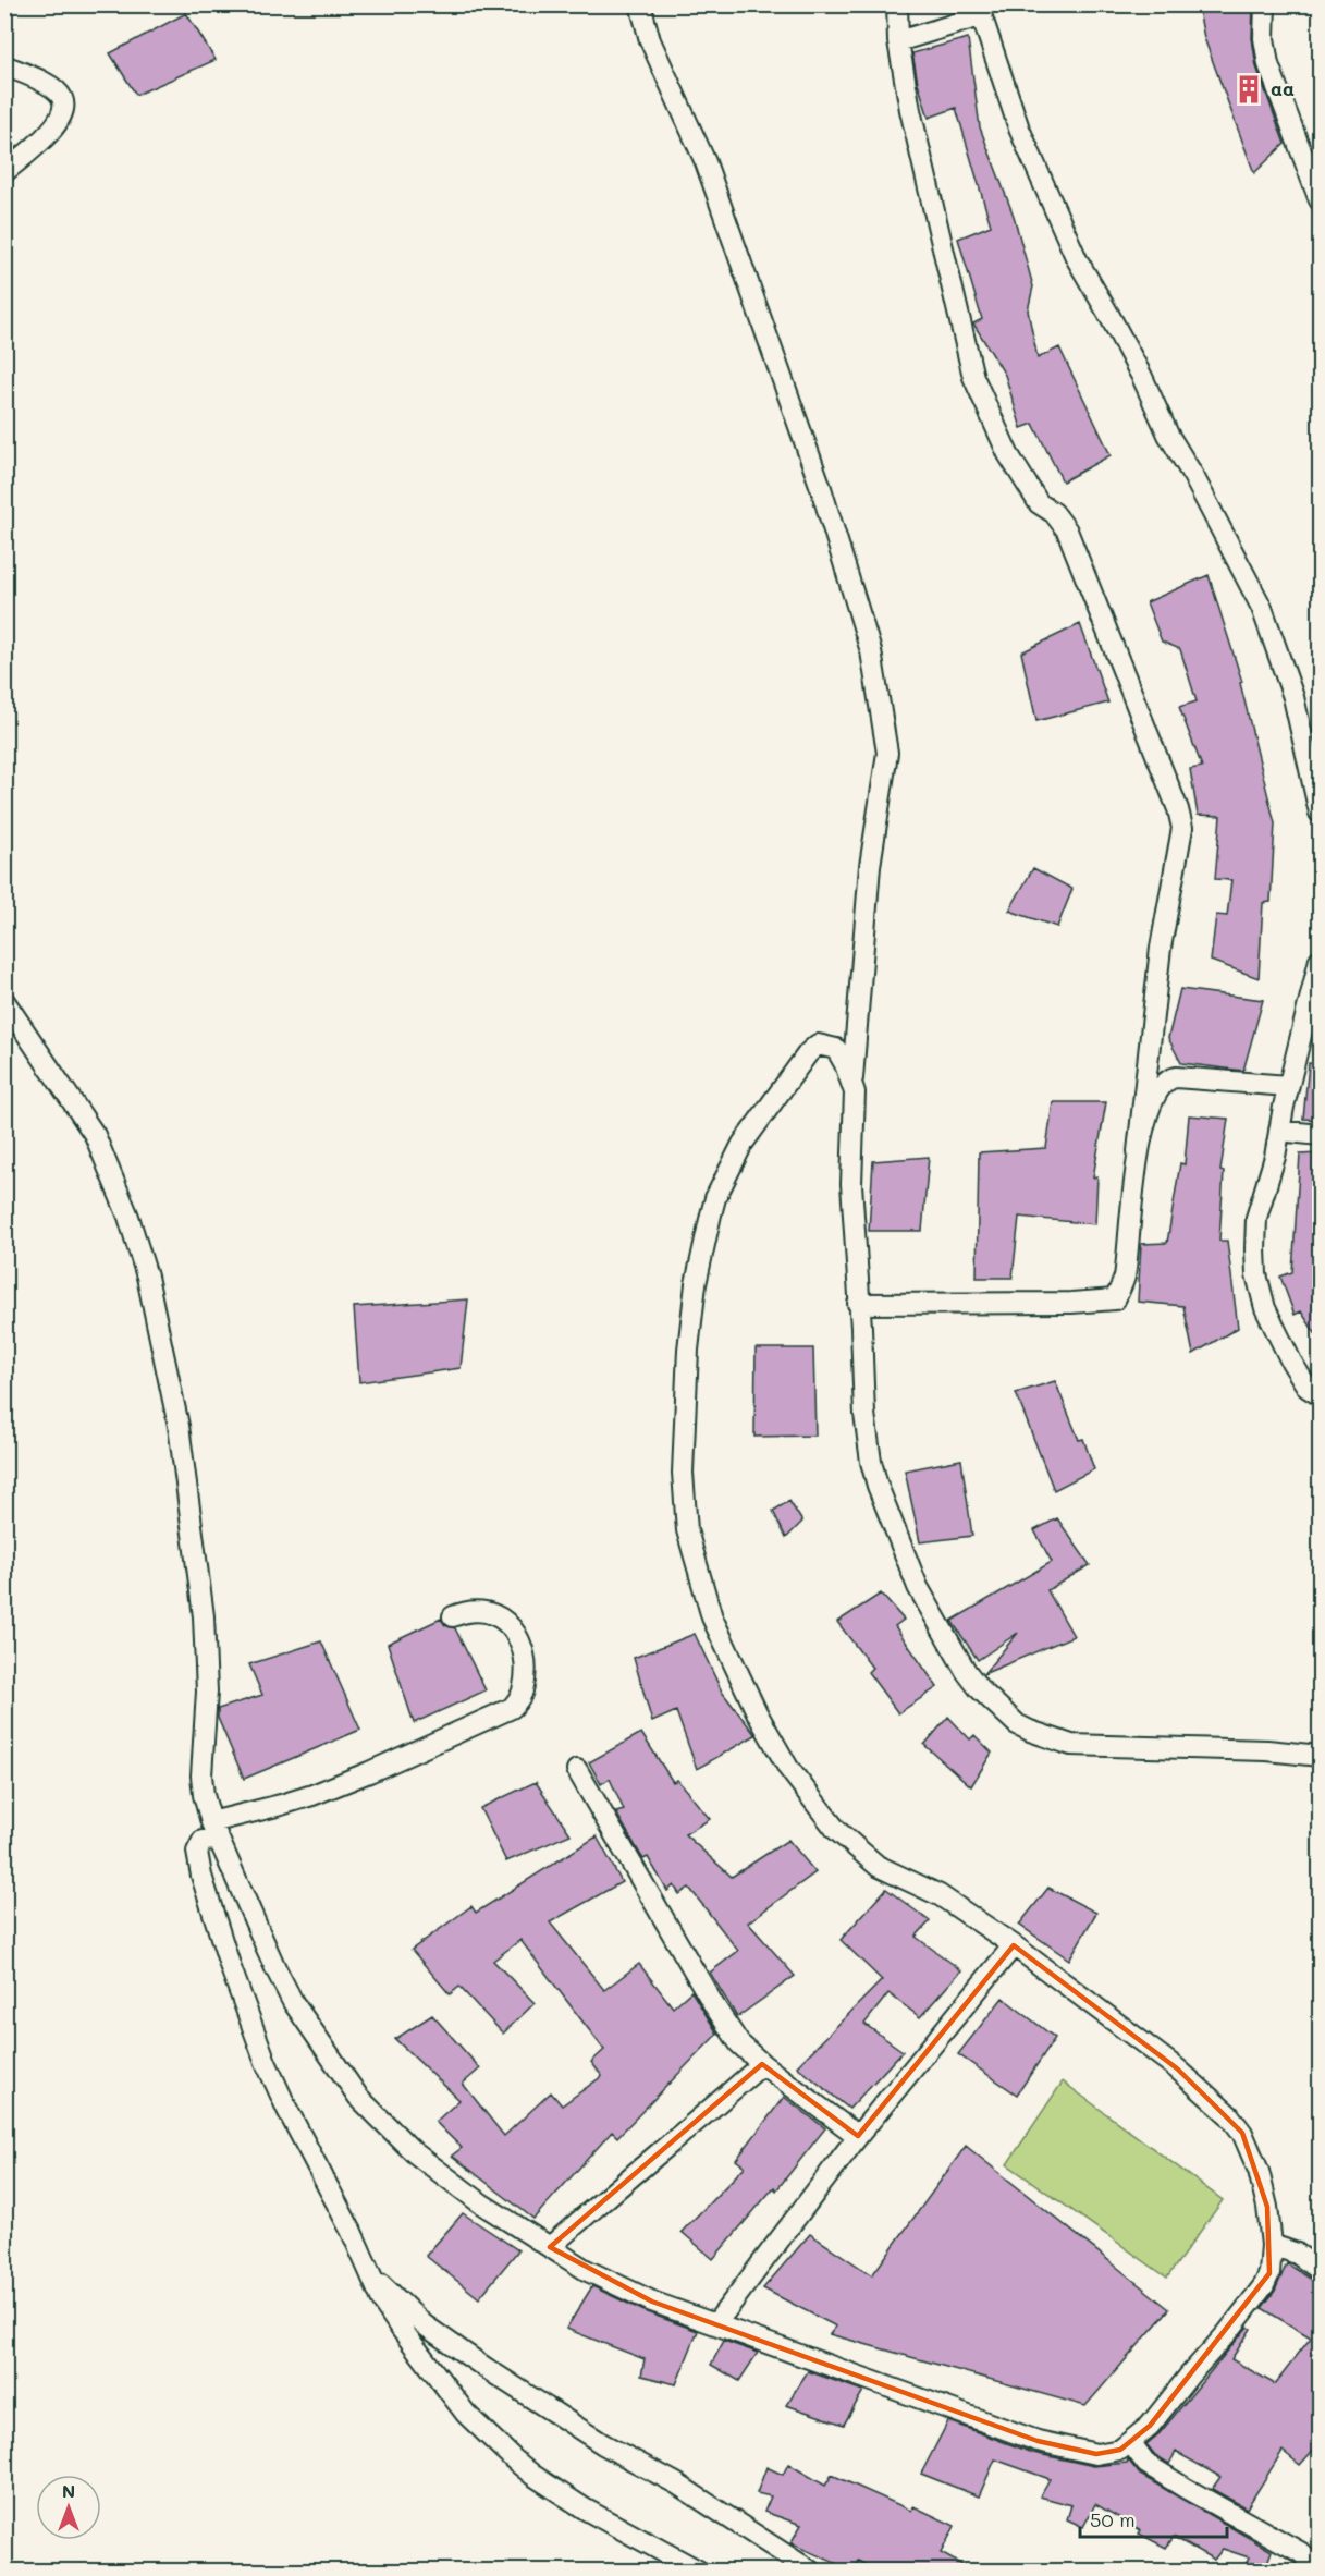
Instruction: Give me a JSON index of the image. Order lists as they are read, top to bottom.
{
  "places": {
    "building": ["aa"]
  },
  "scale_bar": "50 m",
  "north": "top"
}
